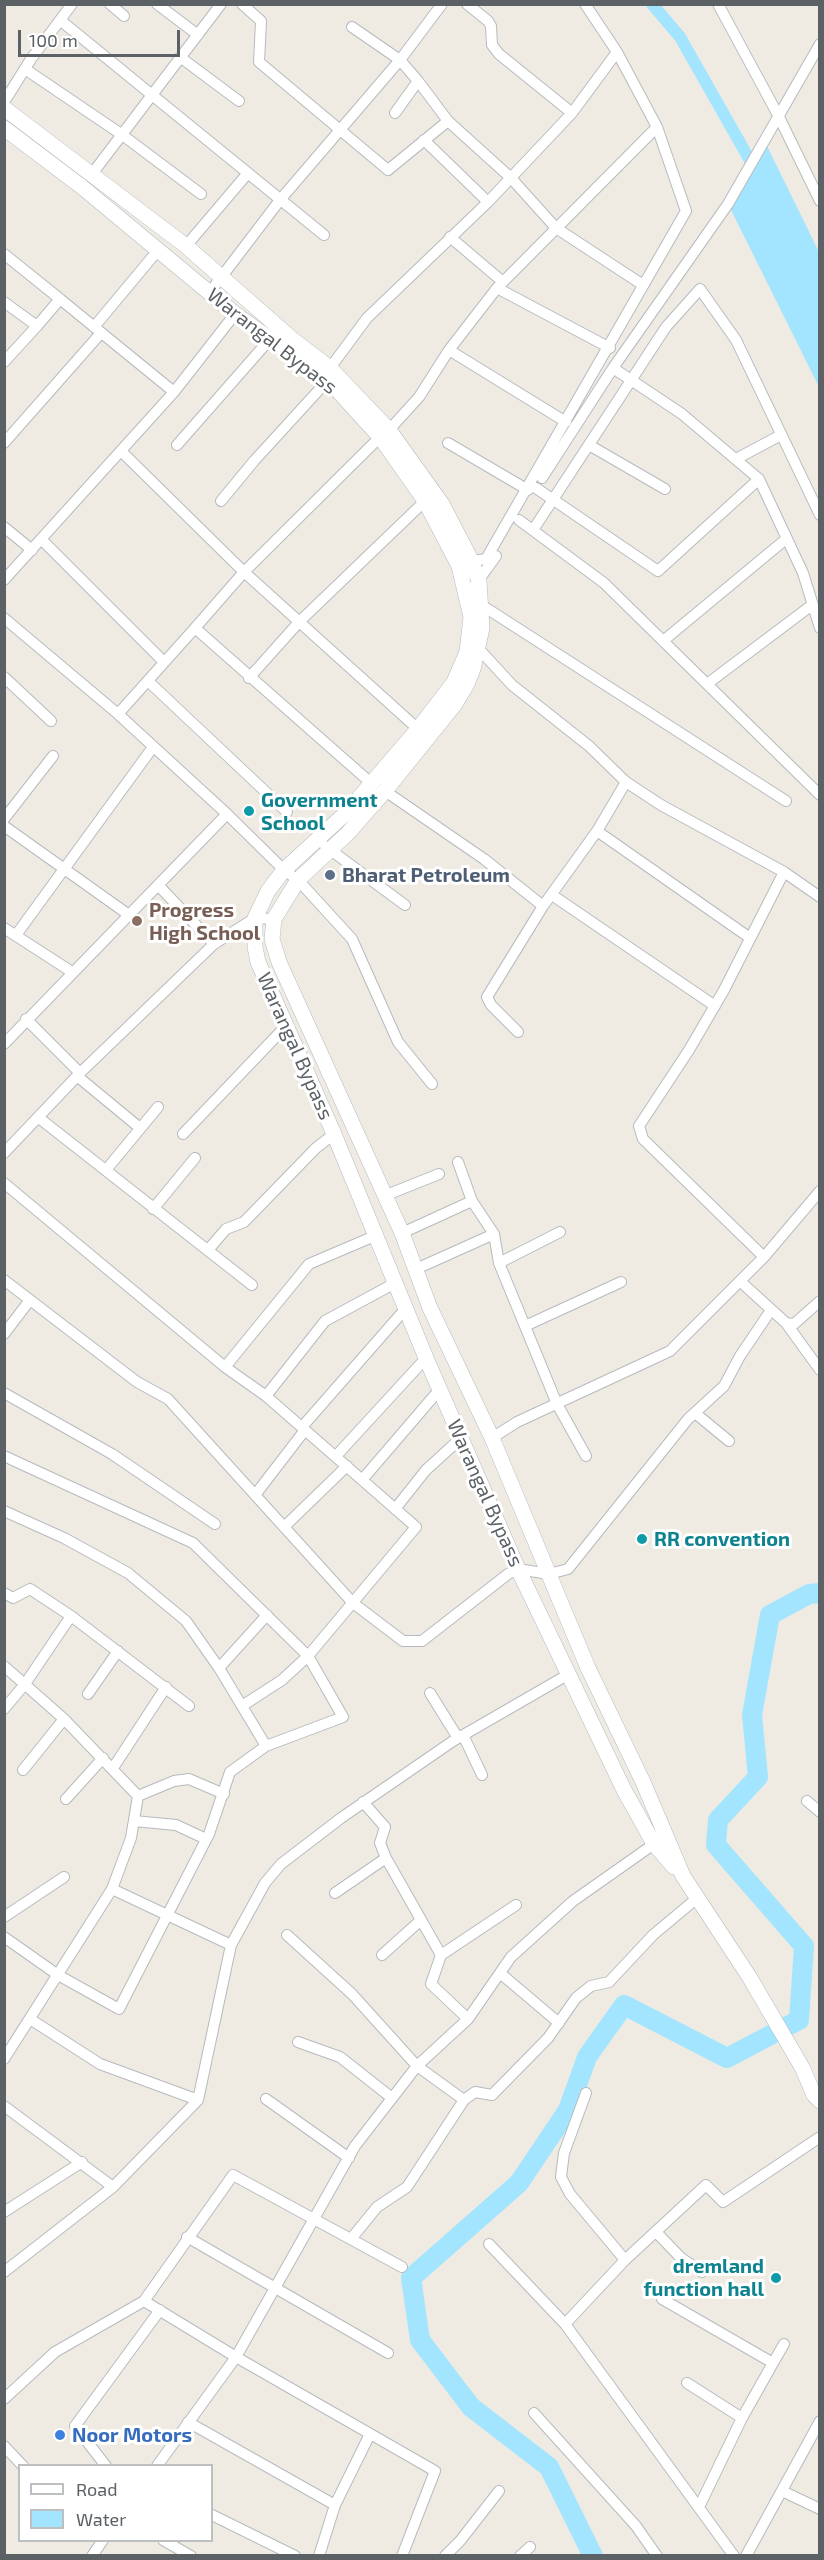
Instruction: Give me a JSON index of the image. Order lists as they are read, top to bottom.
{
  "streets": {
    "main road": ["Warangal Bypass"]
  },
  "places": [
    "Government School",
    "Bharat Petroleum",
    "Progress High School",
    "RR convention",
    "dremland function hall",
    "Noor Motors"
  ],
  "legend": ["Road", "Water"],
  "scale_bar": "100 m"
}
